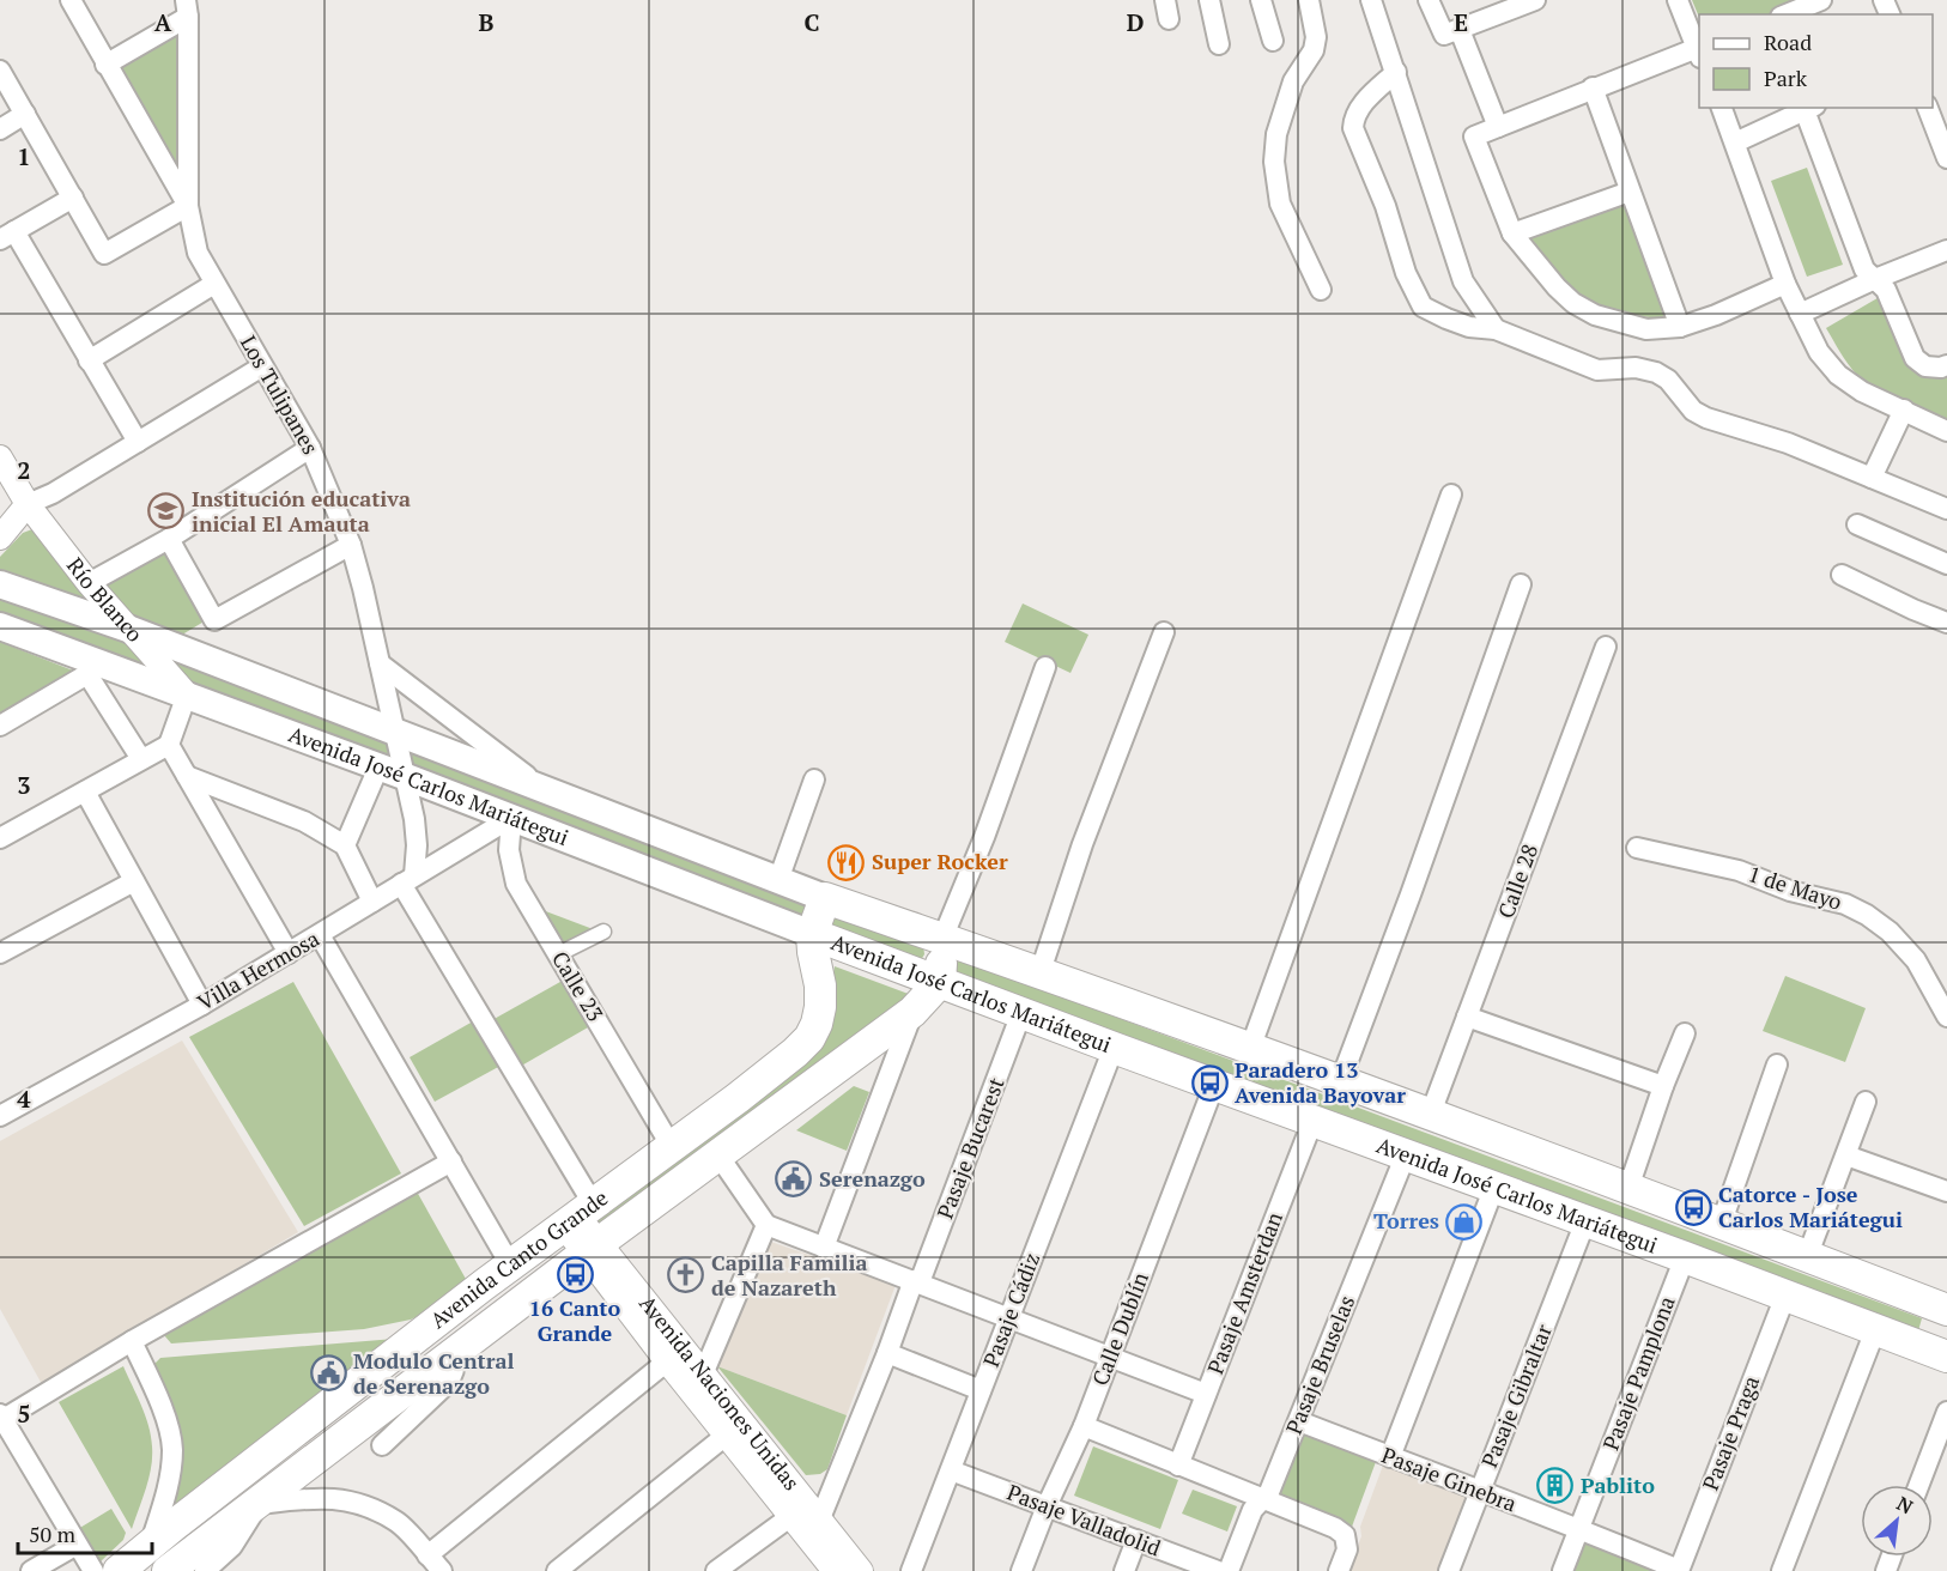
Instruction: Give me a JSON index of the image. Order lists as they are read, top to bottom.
{
  "streets": {
    "main road": ["Avenida José Carlos Mariátegui", "Avenida Canto Grande"],
    "street": [
      "Los Tulipanes",
      "Río Blanco",
      "Calle 28",
      "1 de Mayo",
      "Villa Hermosa",
      "Calle 23",
      "Pasaje Bucarest",
      "Pasaje Amsterdan",
      "Pasaje Cádiz",
      "Calle Dublín",
      "Pasaje Bruselas",
      "Pasaje Pamplona",
      "Avenida Naciones Unidas",
      "Pasaje Gibraltar",
      "Pasaje Praga",
      "Pasaje Ginebra",
      "Pasaje Valladolid"
    ]
  },
  "crossings": [
    ["Los Tulipanes", "Avenida José Carlos Mariátegui"],
    ["Los Tulipanes", "Villa Hermosa"],
    ["Río Blanco", "Avenida José Carlos Mariátegui"],
    ["Avenida José Carlos Mariátegui", "Calle 28"],
    ["Avenida José Carlos Mariátegui", "Villa Hermosa"],
    ["Avenida José Carlos Mariátegui", "Calle 23"],
    ["Avenida José Carlos Mariátegui", "Pasaje Bucarest"],
    ["Avenida José Carlos Mariátegui", "Avenida Canto Grande"],
    ["Avenida José Carlos Mariátegui", "Pasaje Amsterdan"],
    ["Avenida José Carlos Mariátegui", "Pasaje Cádiz"],
    ["Avenida José Carlos Mariátegui", "Calle Dublín"],
    ["Avenida José Carlos Mariátegui", "Pasaje Bruselas"],
    ["Avenida José Carlos Mariátegui", "Pasaje Pamplona"],
    ["Avenida José Carlos Mariátegui", "Pasaje Gibraltar"],
    ["Avenida José Carlos Mariátegui", "Pasaje Praga"],
    ["Villa Hermosa", "Calle 23"],
    ["Calle 23", "Avenida Canto Grande"],
    ["Pasaje Bucarest", "Avenida Naciones Unidas"],
    ["Avenida Canto Grande", "Avenida Naciones Unidas"],
    ["Pasaje Cádiz", "Pasaje Valladolid"],
    ["Calle Dublín", "Pasaje Valladolid"],
    ["Pasaje Bruselas", "Pasaje Ginebra"],
    ["Pasaje Pamplona", "Pasaje Ginebra"],
    ["Pasaje Gibraltar", "Pasaje Ginebra"],
    ["Pasaje Praga", "Pasaje Ginebra"]
  ],
  "places": {
    "school or university": ["Institución educativa inicial El Amauta"],
    "restaurant": ["Super Rocker"],
    "bus stop": ["Paradero 13 Avenida Bayovar", "Catorce - Jose Carlos Mariátegui", "16 Canto Grande"],
    "public building": ["Serenazgo", "Modulo Central de Serenazgo"],
    "shop": ["Torres"],
    "church": ["Capilla Familia de Nazareth"],
    "building": ["Pablito"]
  },
  "legend": ["Road", "Park"],
  "scale_bar": "50 m",
  "north": "top right",
  "grid": {
    "columns": [
      "A",
      "B",
      "C",
      "D",
      "E"
    ],
    "rows": [
      "1",
      "2",
      "3",
      "4",
      "5"
    ]
  }
}
